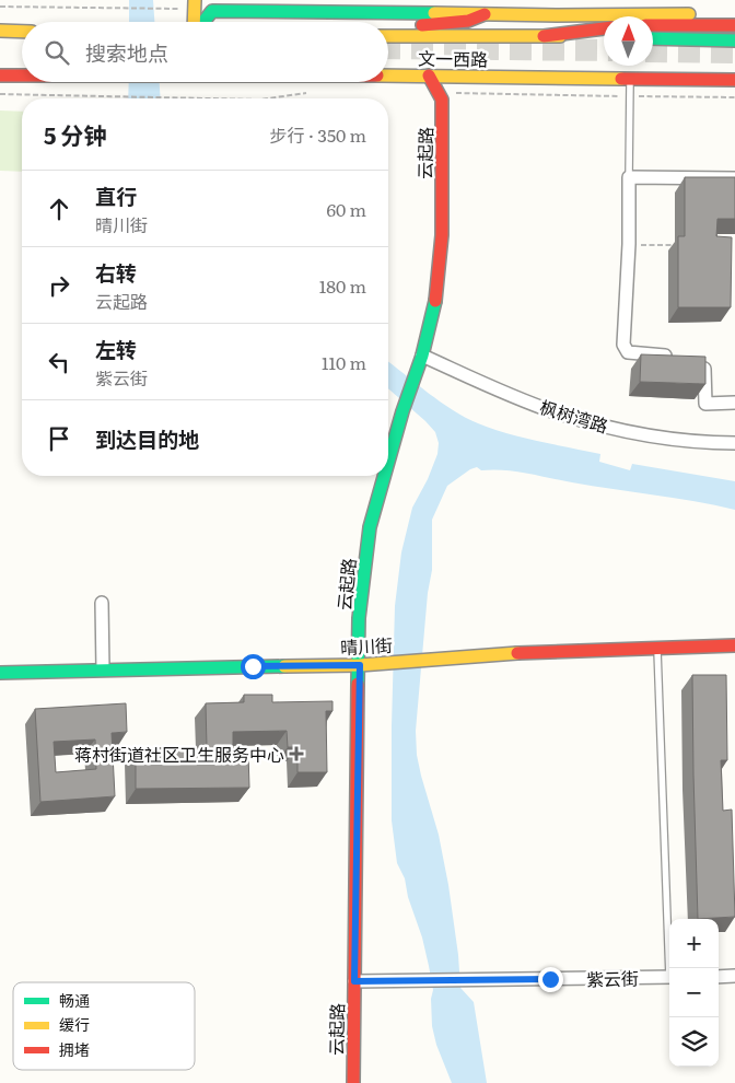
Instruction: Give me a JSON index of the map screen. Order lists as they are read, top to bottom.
{
  "streets": {
    "main road": ["文一西路", "云起路", "晴川街"],
    "street": ["枫树湾路", "紫云街"]
  },
  "crossings": [
    ["文一西路", "云起路"],
    ["云起路", "枫树湾路"],
    ["云起路", "晴川街"],
    ["云起路", "紫云街"]
  ],
  "places": {
    "health": ["蒋村街道社区卫生服务中心"]
  },
  "legend": ["畅通", "缓行", "拥堵"],
  "north": "top",
  "page": {
    "search": "搜索地点",
    "heading": ["5 分钟", "步行 · 350 m"],
    "list": [
      ["直行", "晴川街", "60 m"],
      ["右转", "云起路", "180 m"],
      ["左转", "紫云街", "110 m"],
      "到达目的地"
    ],
    "map_buttons": ["+", "−"]
  }
}
